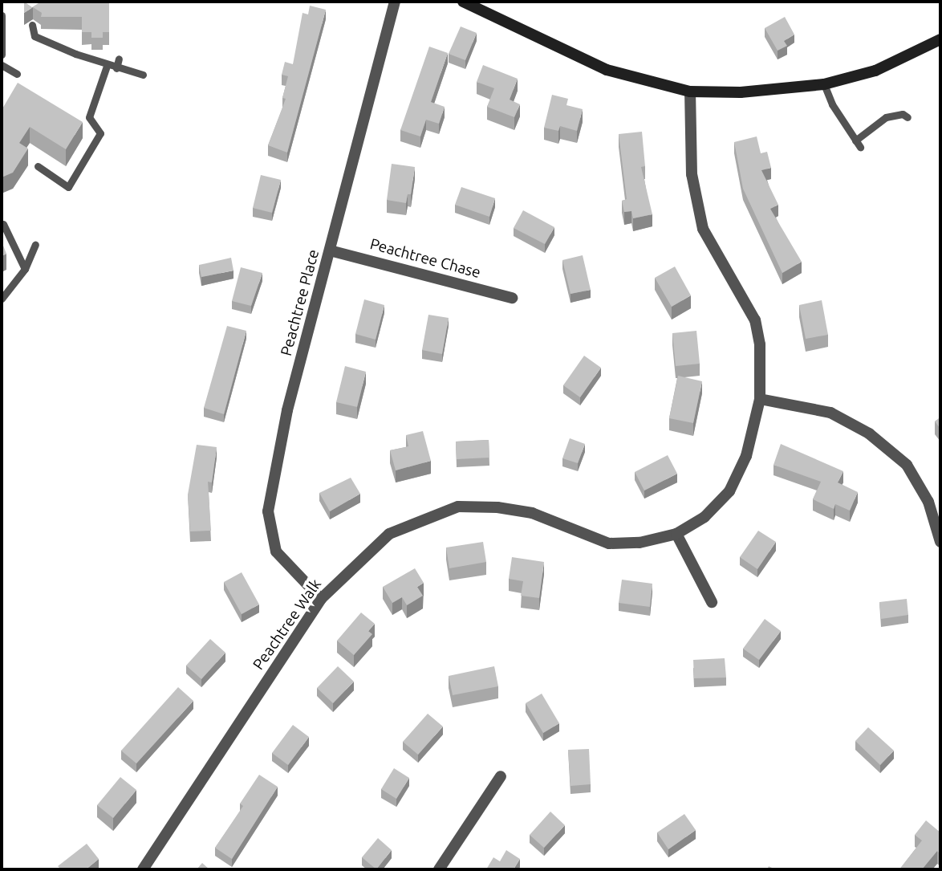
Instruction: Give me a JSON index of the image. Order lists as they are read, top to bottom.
{
  "streets": {
    "street": ["Peachtree Chase", "Peachtree Place", "Peachtree Walk"]
  },
  "crossings": [
    ["Peachtree Chase", "Peachtree Place"],
    ["Peachtree Place", "Peachtree Walk"]
  ]
}
